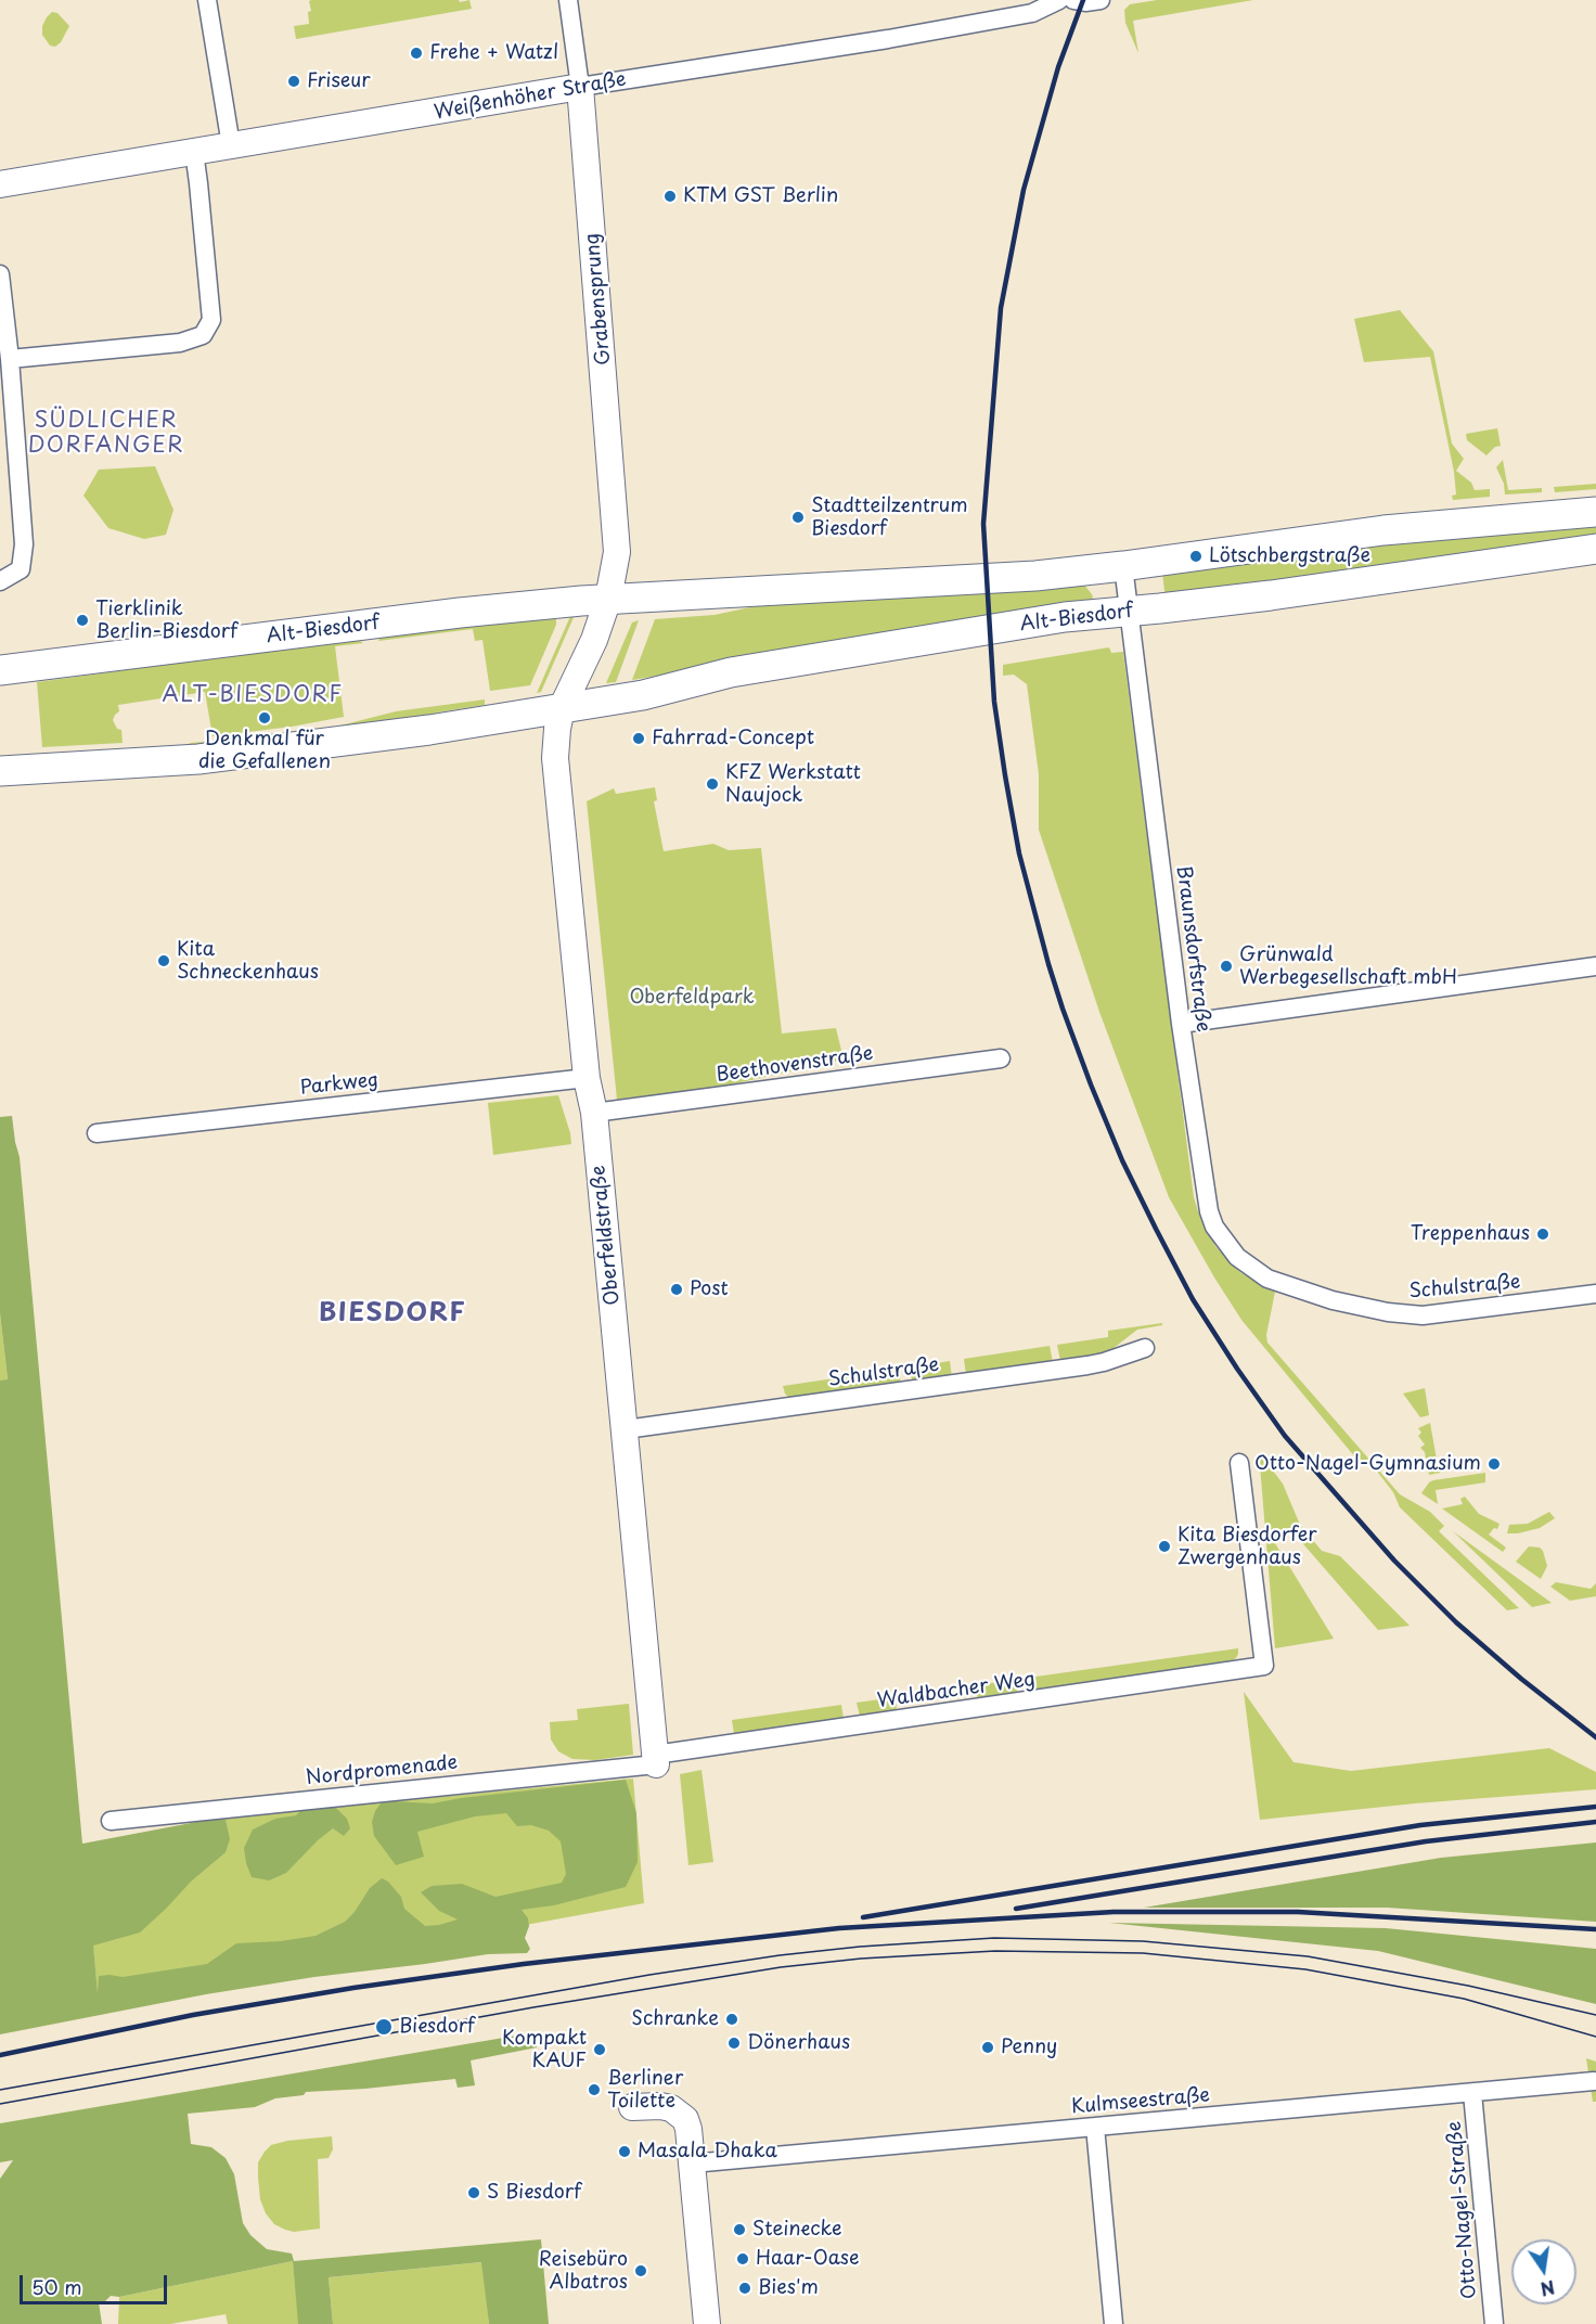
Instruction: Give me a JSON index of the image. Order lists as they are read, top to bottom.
{
  "streets": {
    "main road": ["Alt-Biesdorf"],
    "street": [
      "Weißenhöher Straße",
      "Grabensprung",
      "Braunsdorfstraße",
      "Beethovenstraße",
      "Parkweg",
      "Oberfeldstraße",
      "Schulstraße",
      "Waldbacher Weg",
      "Nordpromenade",
      "Kulmseestraße",
      "Otto-Nagel-Straße"
    ]
  },
  "crossings": [
    ["Weißenhöher Straße", "Grabensprung"],
    ["Grabensprung", "Alt-Biesdorf"],
    ["Alt-Biesdorf", "Braunsdorfstraße"],
    ["Alt-Biesdorf", "Oberfeldstraße"],
    ["Braunsdorfstraße", "Schulstraße"],
    ["Beethovenstraße", "Oberfeldstraße"],
    ["Parkweg", "Oberfeldstraße"],
    ["Oberfeldstraße", "Schulstraße"],
    ["Oberfeldstraße", "Waldbacher Weg"],
    ["Oberfeldstraße", "Nordpromenade"],
    ["Waldbacher Weg", "Nordpromenade"],
    ["Kulmseestraße", "Otto-Nagel-Straße"]
  ],
  "districts": ["SÜDLICHER DORFANGER", "ALT-BIESDORF", "BIESDORF"],
  "parks": ["Oberfeldpark"],
  "places": [
    "Frehe + Watzl",
    "Friseur",
    "KTM GST Berlin",
    "Stadtteilzentrum Biesdorf",
    "Lötschbergstraße",
    "Tierklinik Berlin-Biesdorf",
    "Denkmal für die Gefallenen",
    "Fahrrad-Concept",
    "KFZ Werkstatt Naujock",
    "Kita Schneckenhaus",
    "Grünwald Werbegesellschaft mbH",
    "Treppenhaus",
    "Post",
    "Otto-Nagel-Gymnasium",
    "Kita Biesdorfer Zwergenhaus",
    "Schranke",
    "Biesdorf",
    "Dönerhaus",
    "Penny",
    "Kompakt KAUF",
    "Berliner Toilette",
    "Masala Dhaka",
    "S Biesdorf",
    "Steinecke",
    "Haar-Oase",
    "Reisebüro Albatros",
    "Bies'm"
  ],
  "scale_bar": "50 m",
  "north": "bottom"
}
